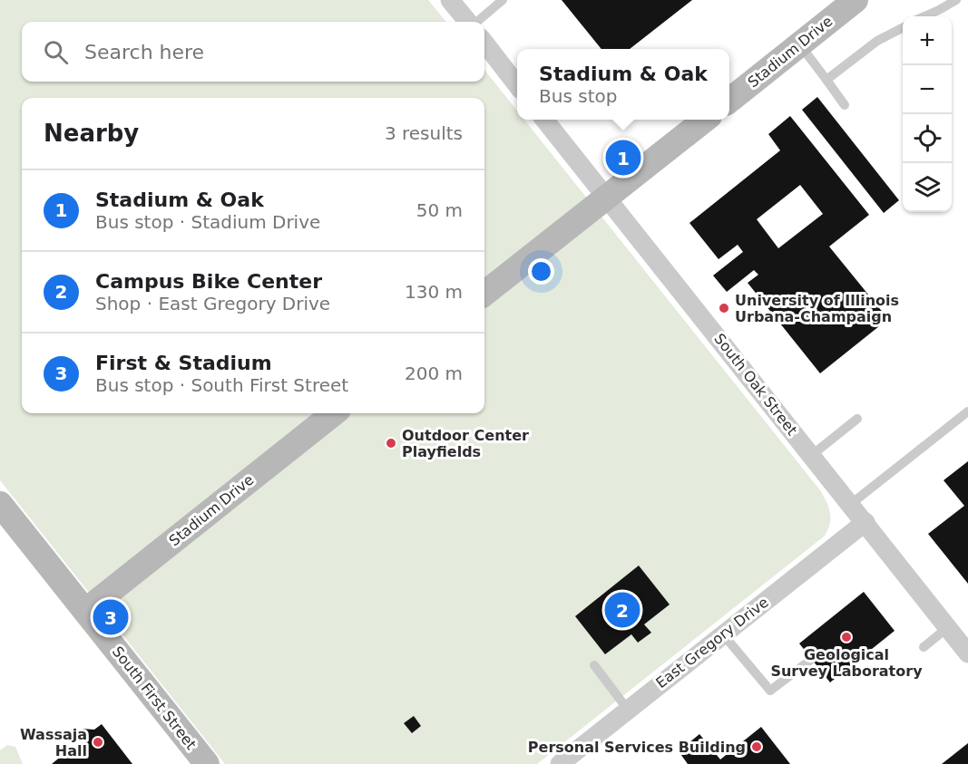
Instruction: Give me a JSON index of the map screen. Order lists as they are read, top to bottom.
{
  "streets": {
    "street": [
      "Stadium Drive",
      "South Oak Street",
      "East Gregory Drive",
      "South First Street"
    ]
  },
  "crossings": [
    ["Stadium Drive", "South First Street"],
    ["South Oak Street", "East Gregory Drive"]
  ],
  "places": [
    "University of Illinois Urbana-Champaign",
    "Outdoor Center Playfields",
    "Geological Survey Laboratory",
    "Wassaja Hall",
    "Personal Services Building"
  ],
  "page": {
    "map_buttons": ["+", "−"],
    "search": "Search here",
    "popup": ["Stadium & Oak", "Bus stop"],
    "heading": ["Nearby", "3 results"],
    "pins": ["1", "2", "3"],
    "list": [
      {
        "mark": "1",
        "name": "Stadium & Oak",
        "note": "Bus stop · Stadium Drive",
        "value": "50 m"
      },
      {
        "mark": "2",
        "name": "Campus Bike Center",
        "note": "Shop · East Gregory Drive",
        "value": "130 m"
      },
      {
        "mark": "3",
        "name": "First & Stadium",
        "note": "Bus stop · South First Street",
        "value": "200 m"
      }
    ]
  }
}
